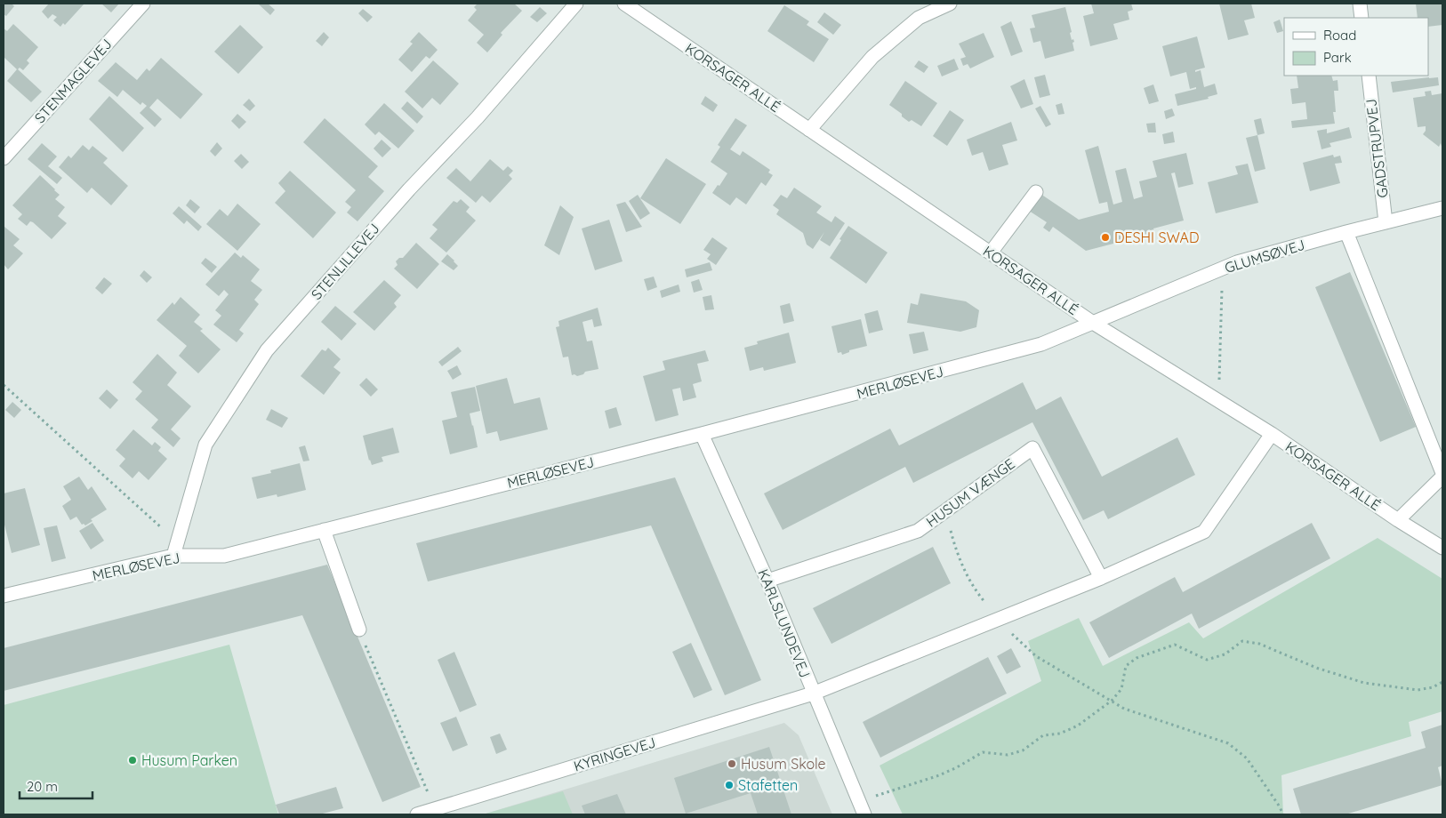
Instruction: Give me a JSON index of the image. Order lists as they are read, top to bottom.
{
  "streets": {
    "street": [
      "KORSAGER ALLÉ",
      "STENMAGLEVEJ",
      "GADSTRUPVEJ",
      "GLUMSØVEJ",
      "STENLILLEVEJ",
      "MERLØSEVEJ",
      "HUSUM VÆNGE",
      "KARLSLUNDEVEJ",
      "KYRINGEVEJ"
    ]
  },
  "crossings": [
    ["KORSAGER ALLÉ", "GLUMSØVEJ"],
    ["KORSAGER ALLÉ", "MERLØSEVEJ"],
    ["GADSTRUPVEJ", "GLUMSØVEJ"],
    ["GLUMSØVEJ", "MERLØSEVEJ"],
    ["STENLILLEVEJ", "MERLØSEVEJ"],
    ["MERLØSEVEJ", "KARLSLUNDEVEJ"],
    ["HUSUM VÆNGE", "KARLSLUNDEVEJ"],
    ["KARLSLUNDEVEJ", "KYRINGEVEJ"]
  ],
  "places": [
    "DESHI SWAD",
    "Husum Parken",
    "Husum Skole",
    "Stafetten"
  ],
  "legend": ["Road", "Park"],
  "scale_bar": "20 m"
}
